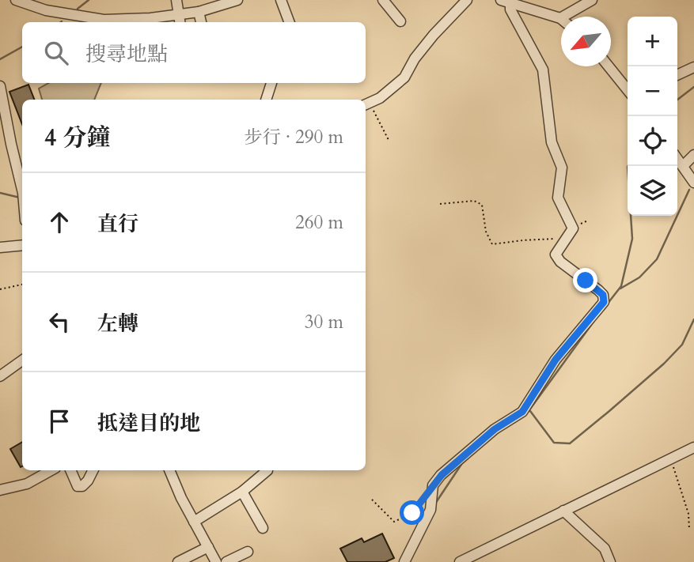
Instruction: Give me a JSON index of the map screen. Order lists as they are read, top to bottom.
{
  "north": "bottom left",
  "page": {
    "map_buttons": ["+", "−"],
    "search": "搜尋地點",
    "heading": ["4 分鐘", "步行 · 290 m"],
    "list": [
      ["直行", "260 m"],
      ["左轉", "30 m"],
      "抵達目的地"
    ]
  }
}
